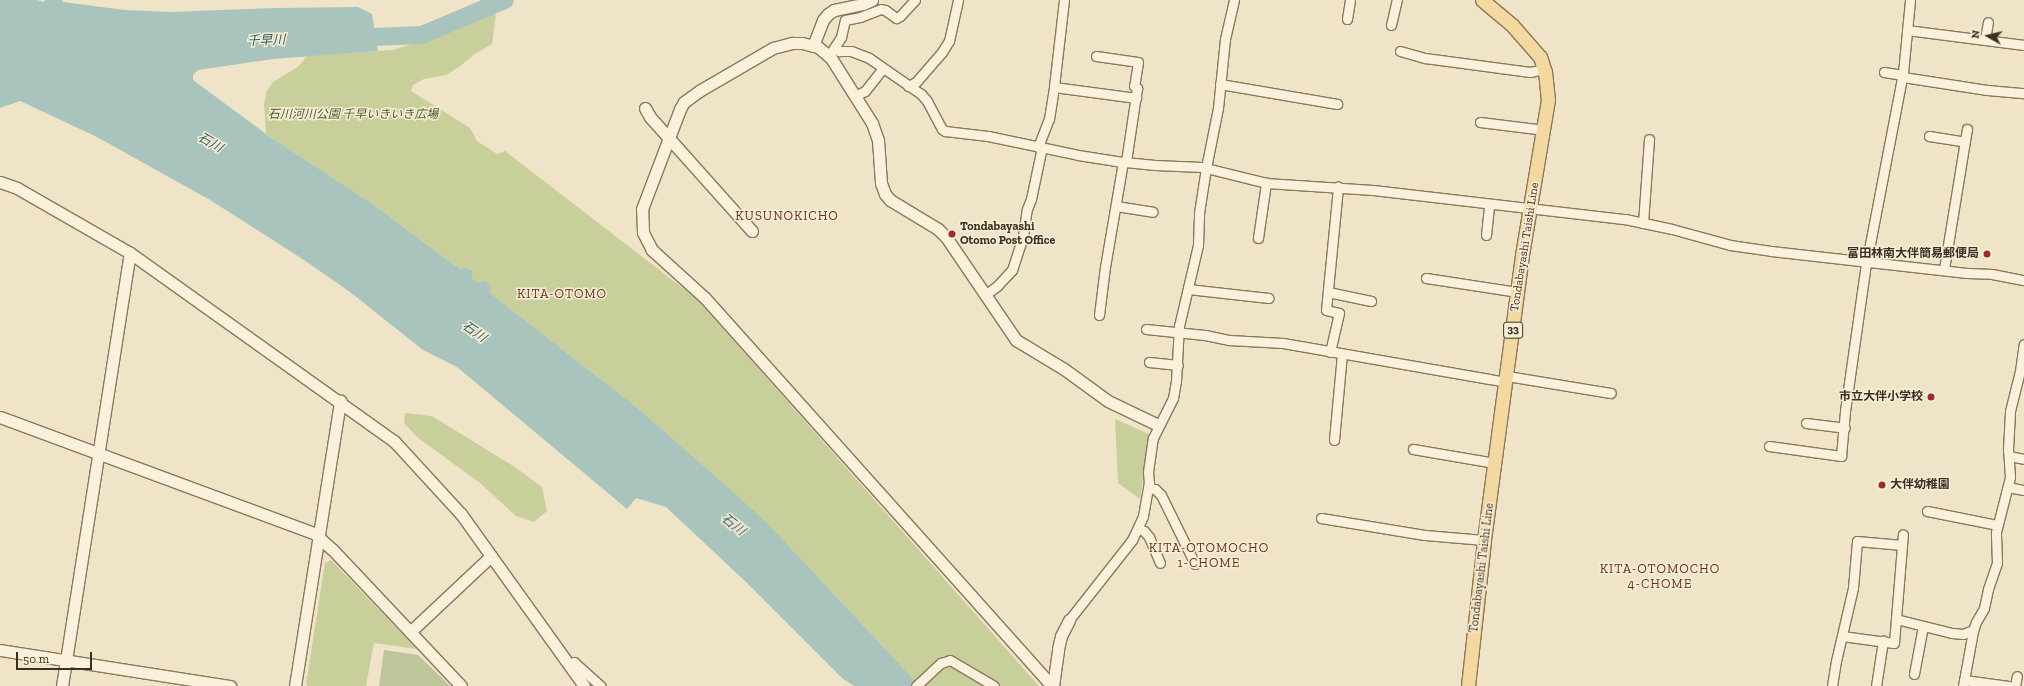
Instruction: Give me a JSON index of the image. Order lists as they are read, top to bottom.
{
  "streets": {
    "main road": ["Tondabayashi Taishi Line", "33"]
  },
  "districts": [
    "KUSUNOKICHO",
    "KITA-OTOMO",
    "KITA-OTOMOCHO 1-CHOME",
    "KITA-OTOMOCHO 4-CHOME"
  ],
  "water": ["千早川", "石川"],
  "parks": ["石川河川公園 千早いきいき広場"],
  "places": [
    "Tondabayashi Otomo Post Office",
    "富田林南大伴簡易郵便局",
    "市立大伴小学校",
    "大伴幼稚園"
  ],
  "scale_bar": "50 m",
  "north": "left"
}
